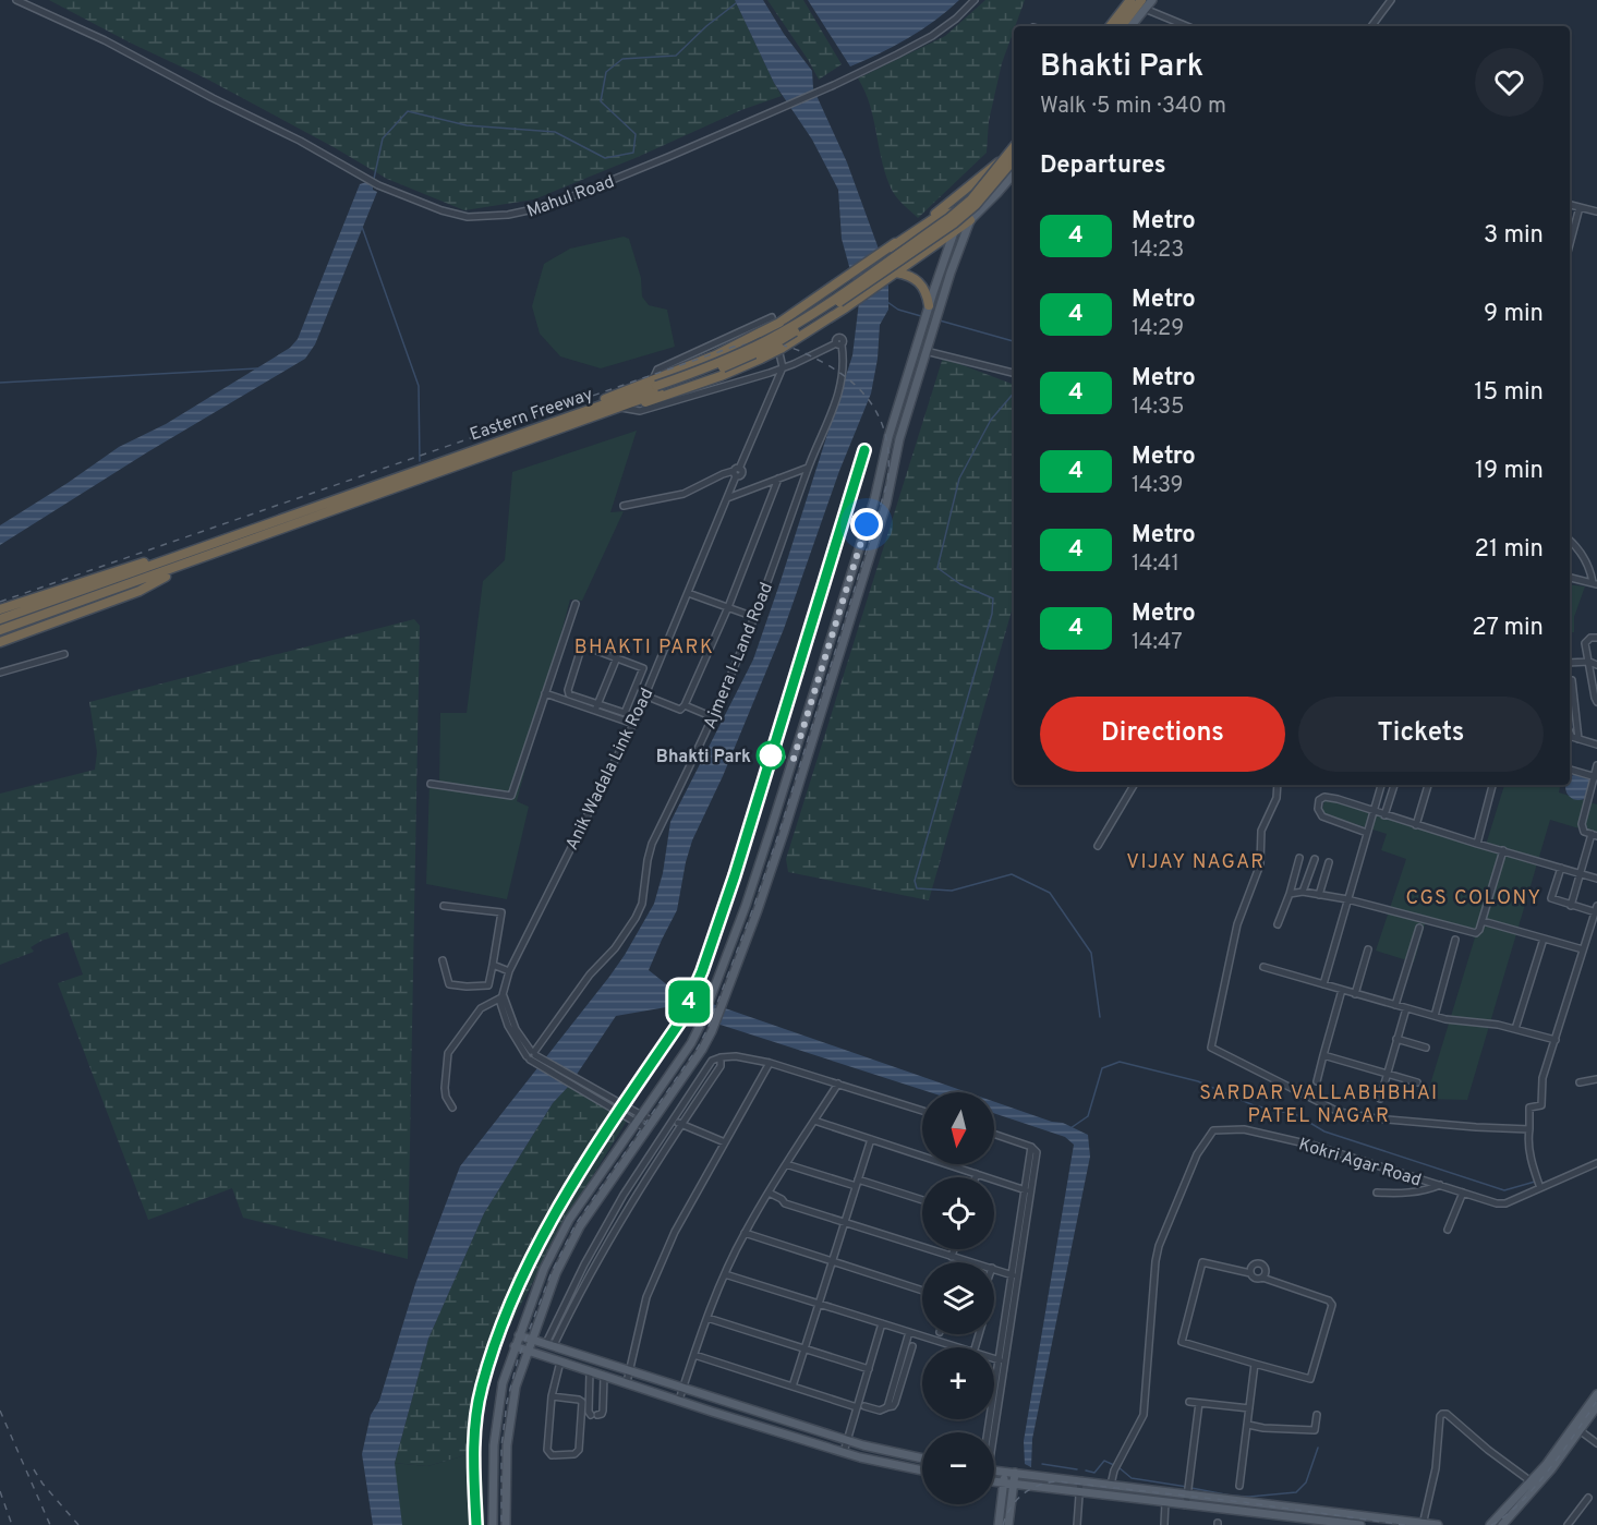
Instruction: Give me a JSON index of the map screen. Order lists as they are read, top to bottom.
{
  "streets": {
    "highway": ["Eastern Freeway"],
    "street": [
      "Mahul Road",
      "Ajmera l-Land Road",
      "Anik Wadala Link Road",
      "Kokri Agar Road"
    ]
  },
  "crossings": [
    ["Ajmera l-Land Road", "Anik Wadala Link Road"]
  ],
  "districts": [
    "BHAKTI PARK",
    "VIJAY NAGAR",
    "CGS COLONY",
    "SARDAR VALLABHBHAI PATEL NAGAR"
  ],
  "places": ["Bhakti Park"],
  "lines": ["metro line 4"],
  "north": "bottom",
  "page": {
    "on_map": "4",
    "heading": [
      ["Bhakti Park", "Walk · 5 min · 340 m"],
      "Departures"
    ],
    "list": [
      {
        "mark": "4",
        "name": "Metro",
        "note": "14:23",
        "value": "3 min"
      },
      {
        "mark": "4",
        "name": "Metro",
        "note": "14:29",
        "value": "9 min"
      },
      {
        "mark": "4",
        "name": "Metro",
        "note": "14:35",
        "value": "15 min"
      },
      {
        "mark": "4",
        "name": "Metro",
        "note": "14:39",
        "value": "19 min"
      },
      {
        "mark": "4",
        "name": "Metro",
        "note": "14:41",
        "value": "21 min"
      },
      {
        "mark": "4",
        "name": "Metro",
        "note": "14:47",
        "value": "27 min"
      }
    ],
    "buttons": ["Directions", "Tickets"],
    "map_buttons": ["+", "−"]
  }
}
